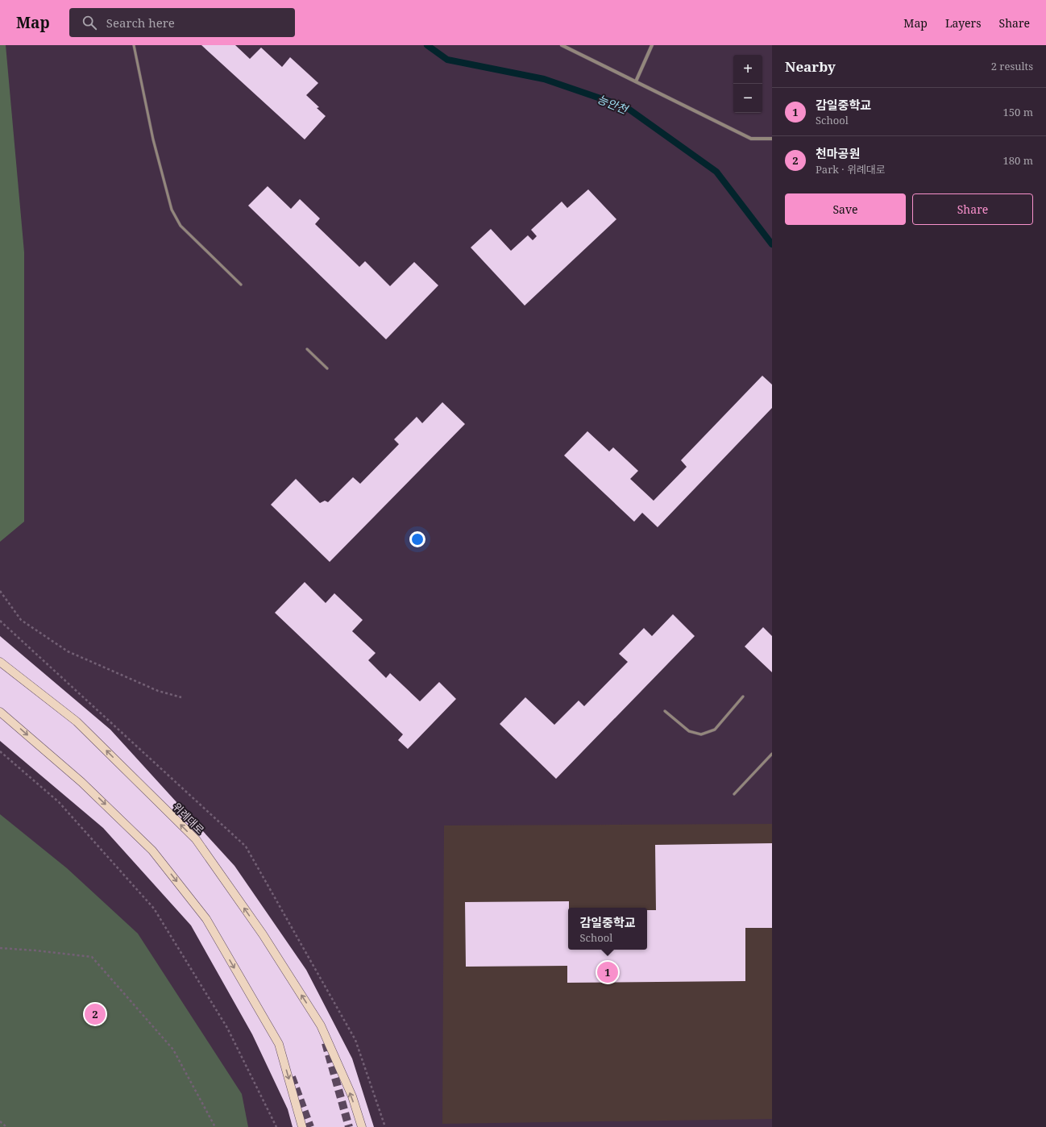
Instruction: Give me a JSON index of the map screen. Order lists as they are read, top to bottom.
{
  "streets": {
    "main road": ["위례대로"]
  },
  "water": ["능안천"],
  "page": {
    "header": "Map",
    "search": "Search here",
    "nav": ["Map", "Layers", "Share"],
    "heading": ["Nearby", "2 results"],
    "map_buttons": ["+", "−"],
    "list": [
      {
        "mark": "1",
        "name": "감일중학교",
        "note": "School",
        "value": "150 m"
      },
      {
        "mark": "2",
        "name": "천마공원",
        "note": "Park · 위례대로",
        "value": "180 m"
      }
    ],
    "buttons": ["Save", "Share"],
    "popup": ["감일중학교", "School"],
    "pins": ["1", "2"]
  }
}
